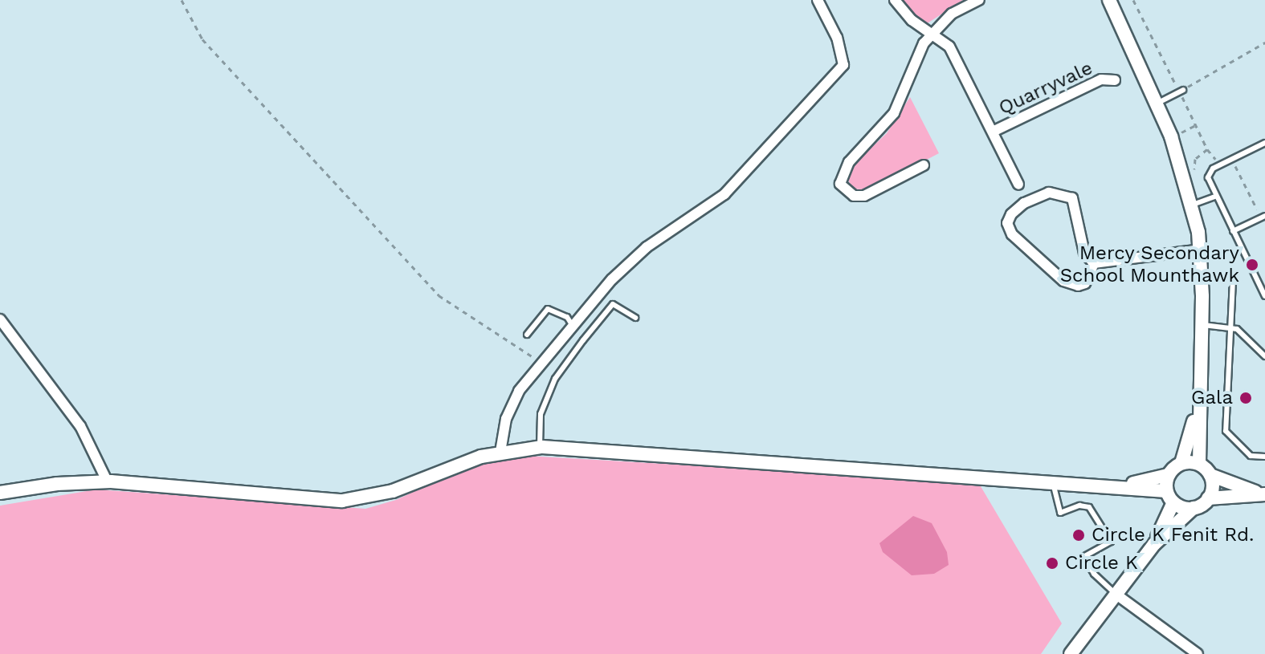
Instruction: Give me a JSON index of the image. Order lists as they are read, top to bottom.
{
  "streets": {
    "street": ["Quarryvale"]
  },
  "places": [
    "Mercy Secondary School Mounthawk",
    "Gala",
    "Circle K Fenit Rd.",
    "Circle K"
  ]
}
